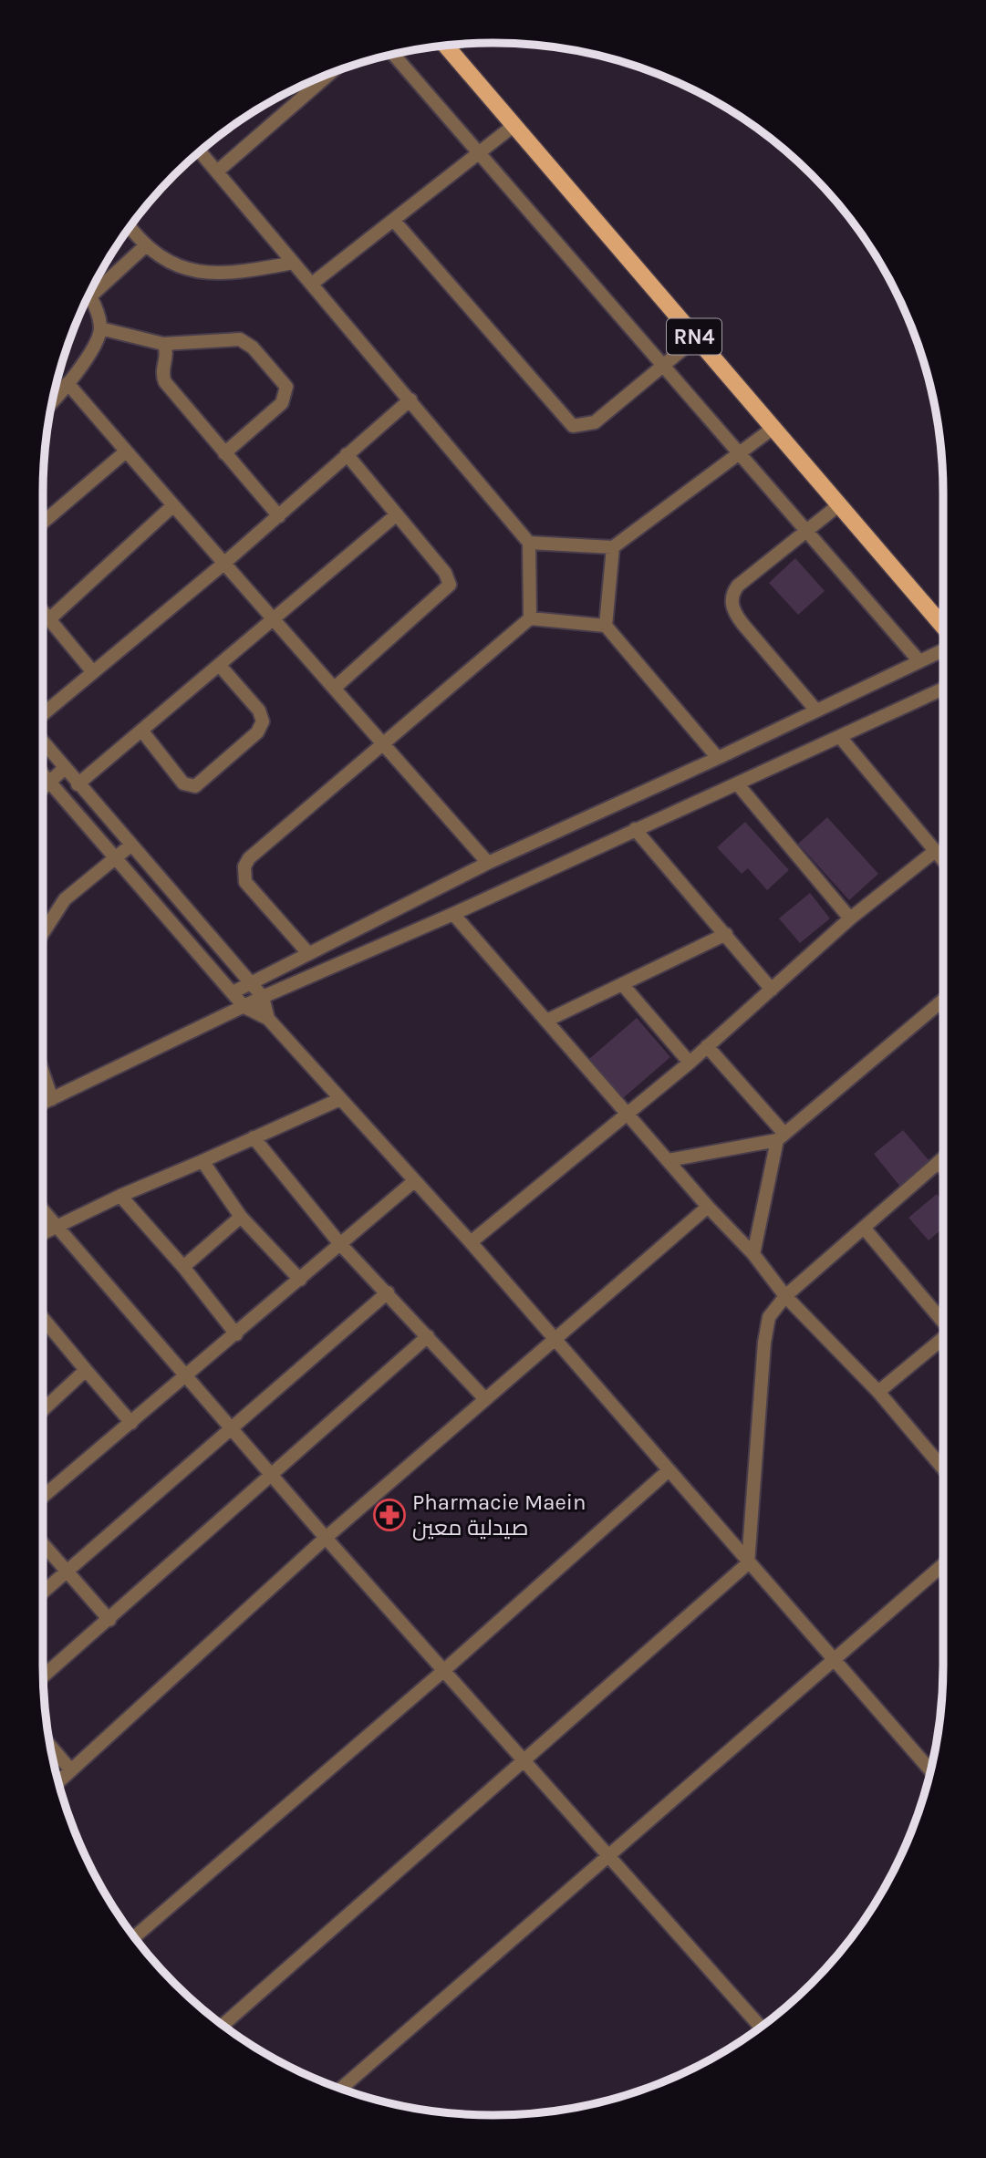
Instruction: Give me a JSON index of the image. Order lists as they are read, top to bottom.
{
  "streets": {
    "main road": ["RN4"]
  },
  "places": {
    "pharmacy": ["Pharmacie Maein صيدلية معين"]
  }
}
